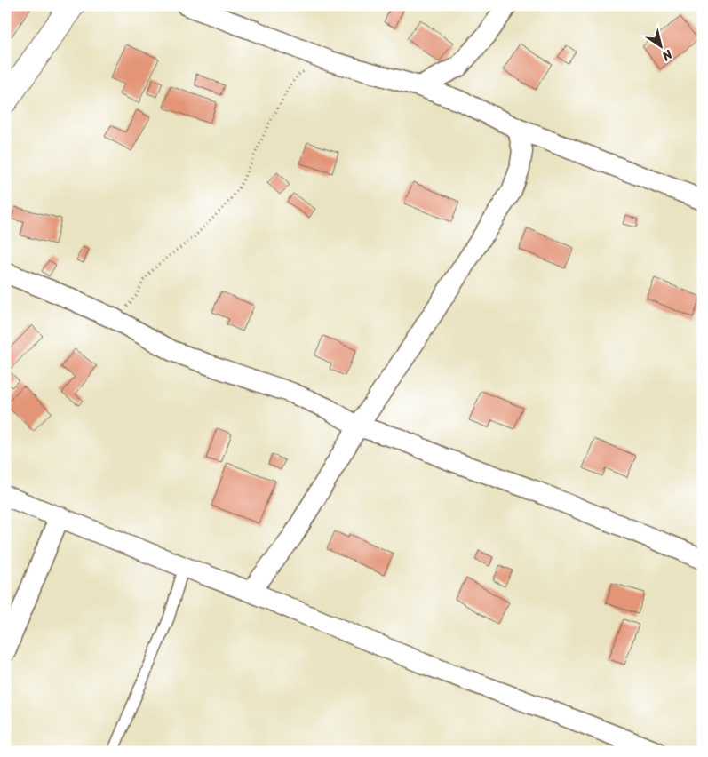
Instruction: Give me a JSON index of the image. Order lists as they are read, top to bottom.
{
  "north": "bottom right"
}
